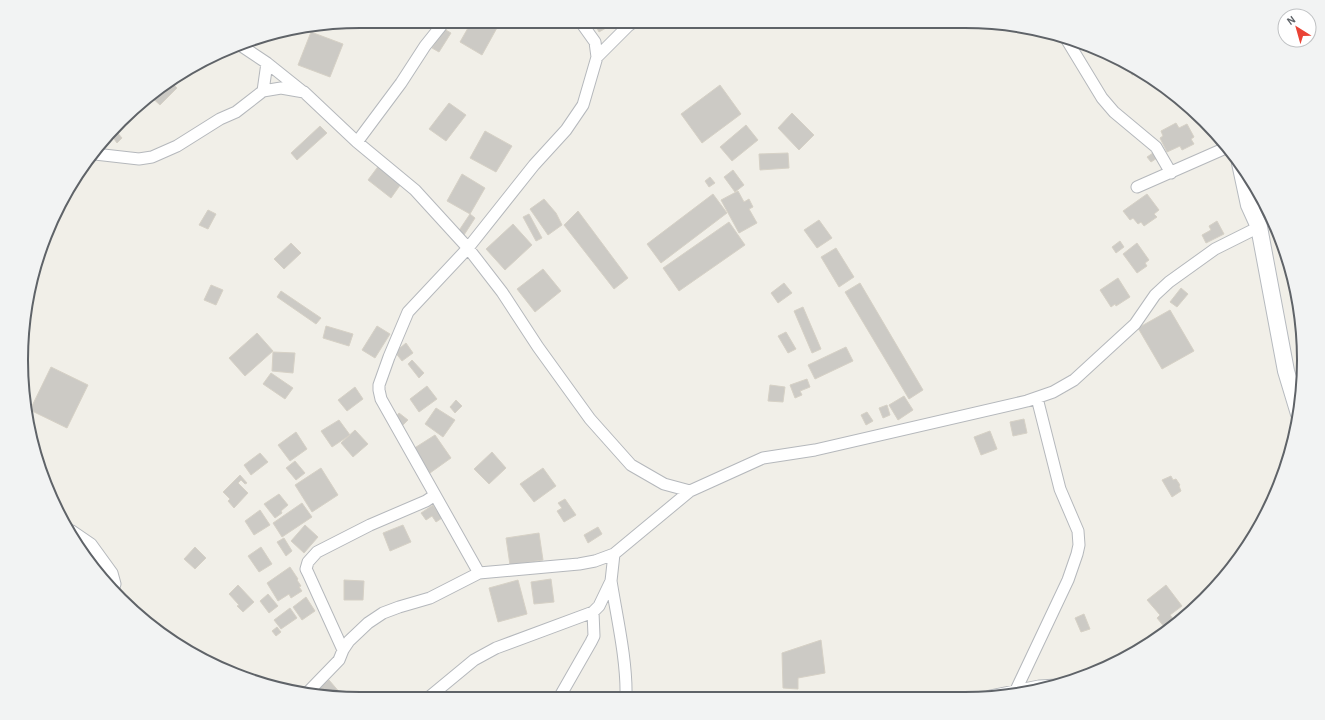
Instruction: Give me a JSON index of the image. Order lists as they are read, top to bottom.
{
  "north": "top left"
}
